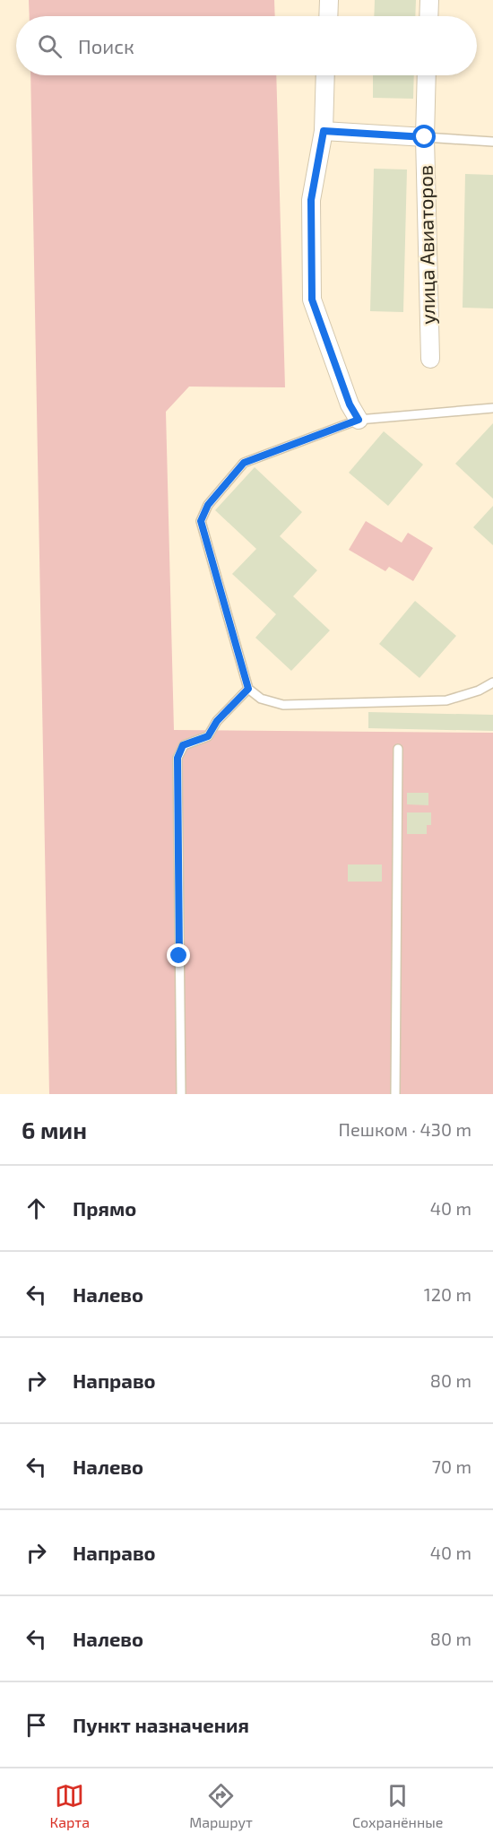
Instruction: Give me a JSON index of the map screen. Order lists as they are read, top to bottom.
{
  "streets": {
    "street": ["улица Авиаторов"]
  },
  "page": {
    "search": "Поиск",
    "heading": ["6 мин", "Пешком · 430 m"],
    "list": [
      ["Прямо", "40 m"],
      ["Налево", "120 m"],
      ["Направо", "80 m"],
      ["Налево", "70 m"],
      ["Направо", "40 m"],
      ["Налево", "80 m"],
      "Пункт назначения"
    ],
    "nav": ["Карта", "Маршрут", "Сохранённые"]
  }
}
